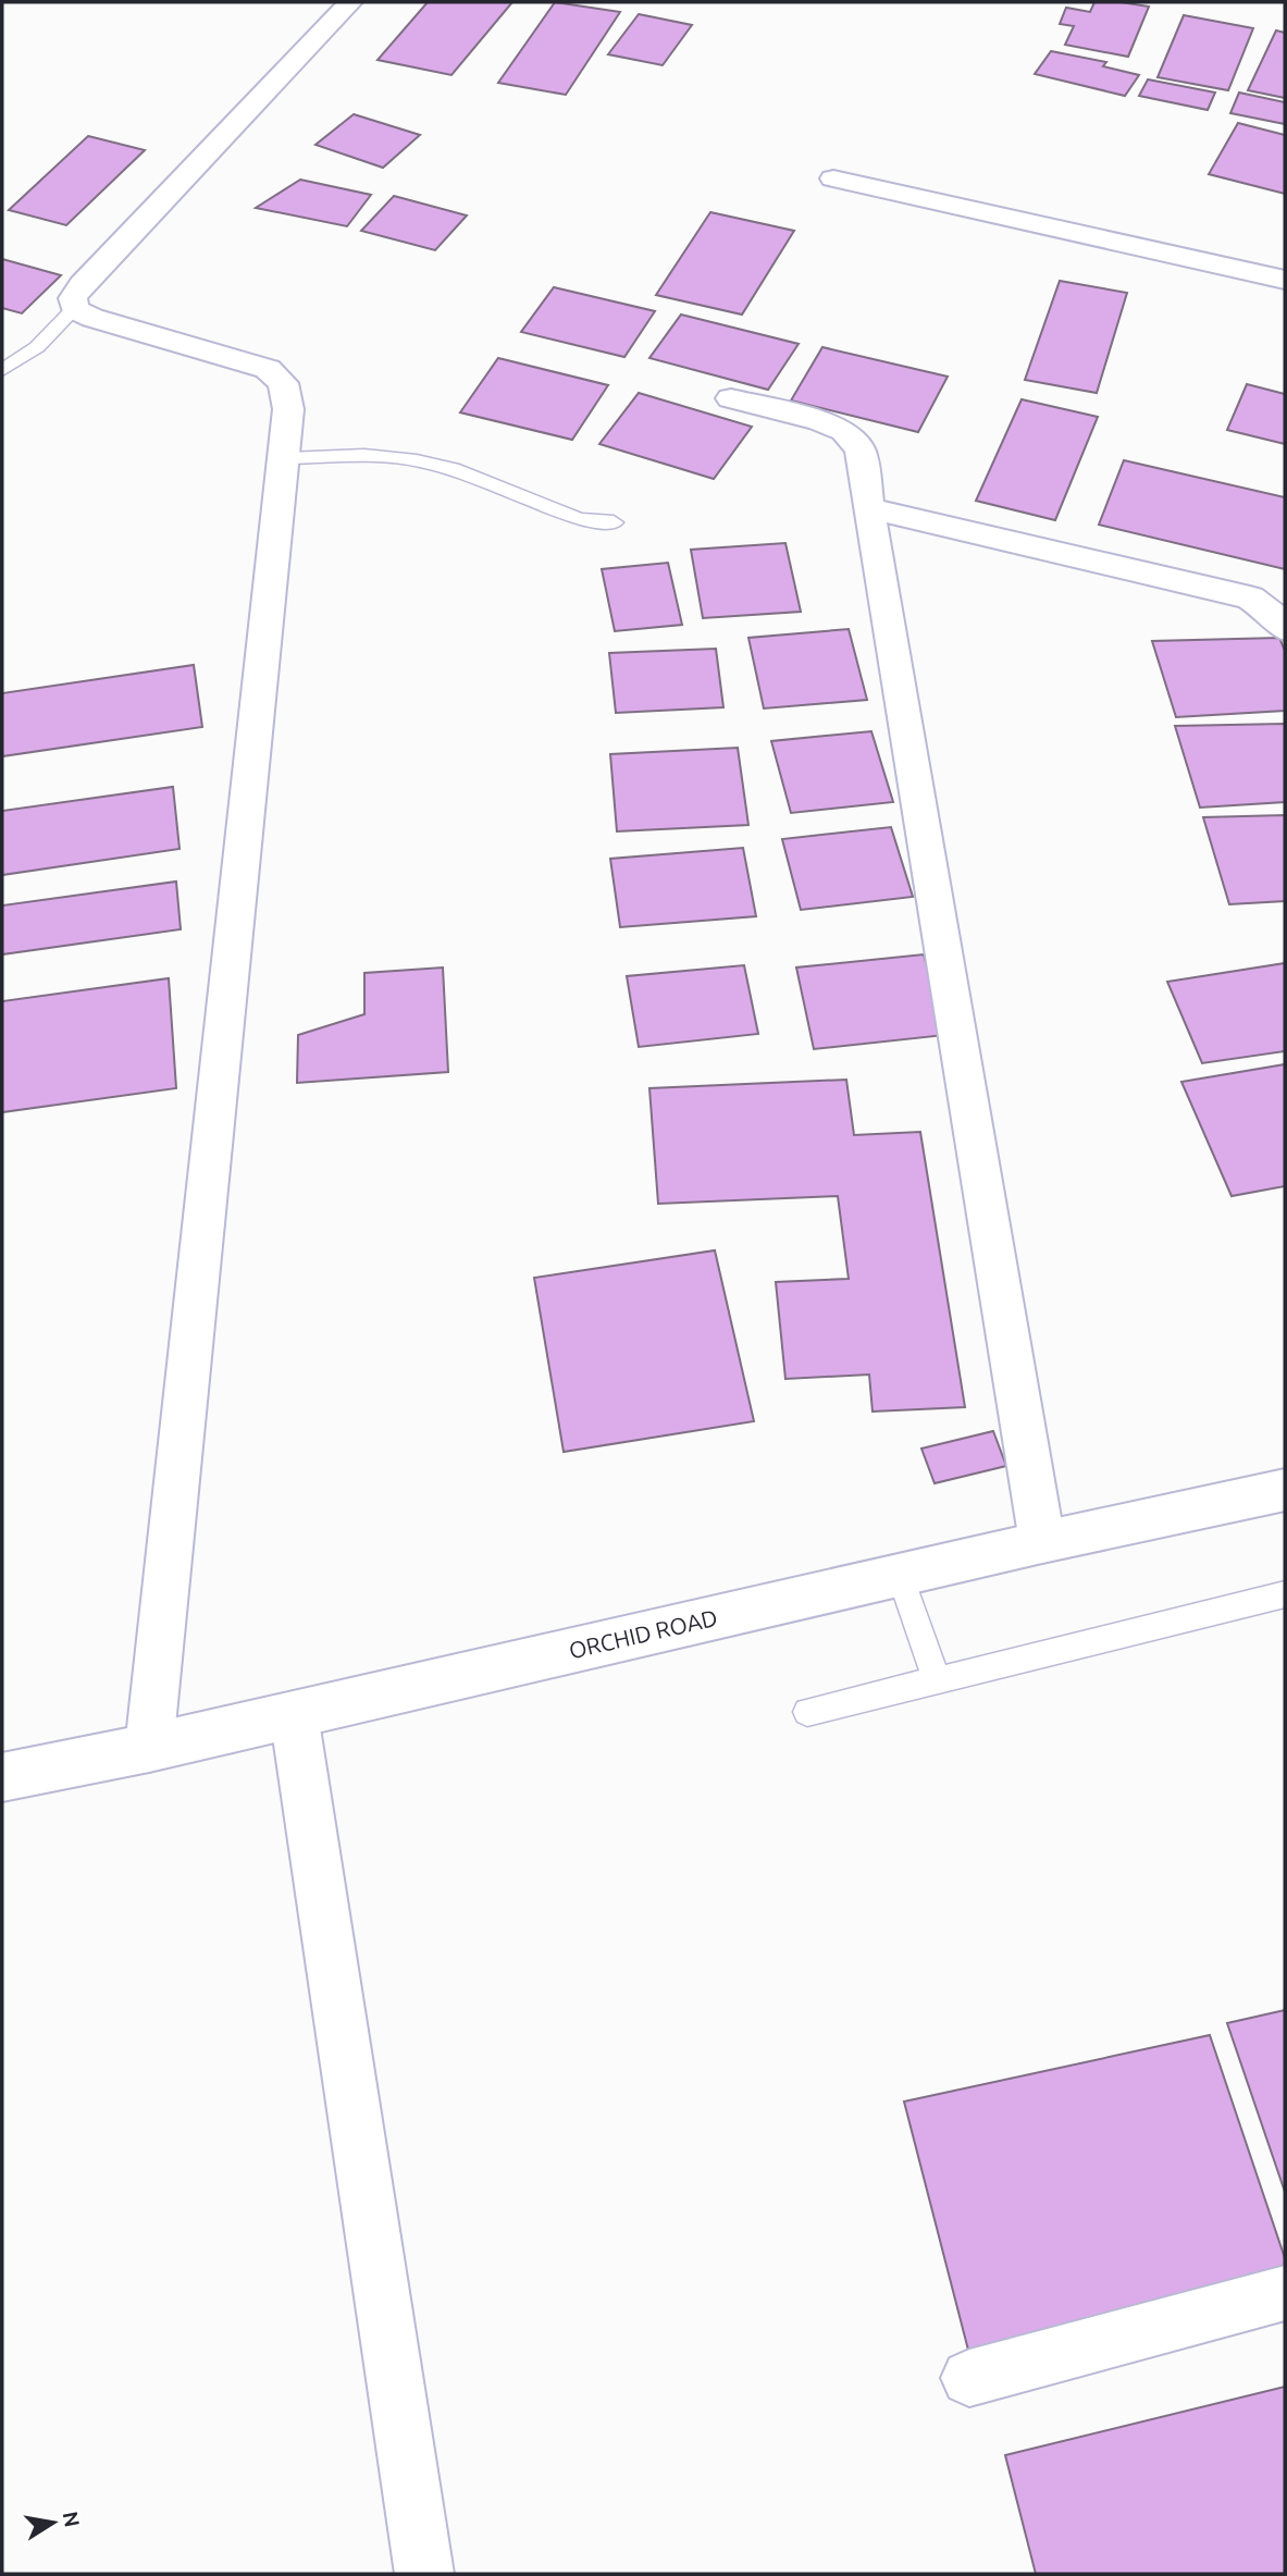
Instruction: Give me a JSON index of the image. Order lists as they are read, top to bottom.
{
  "streets": {
    "street": ["ORCHID ROAD"]
  },
  "north": "right"
}
